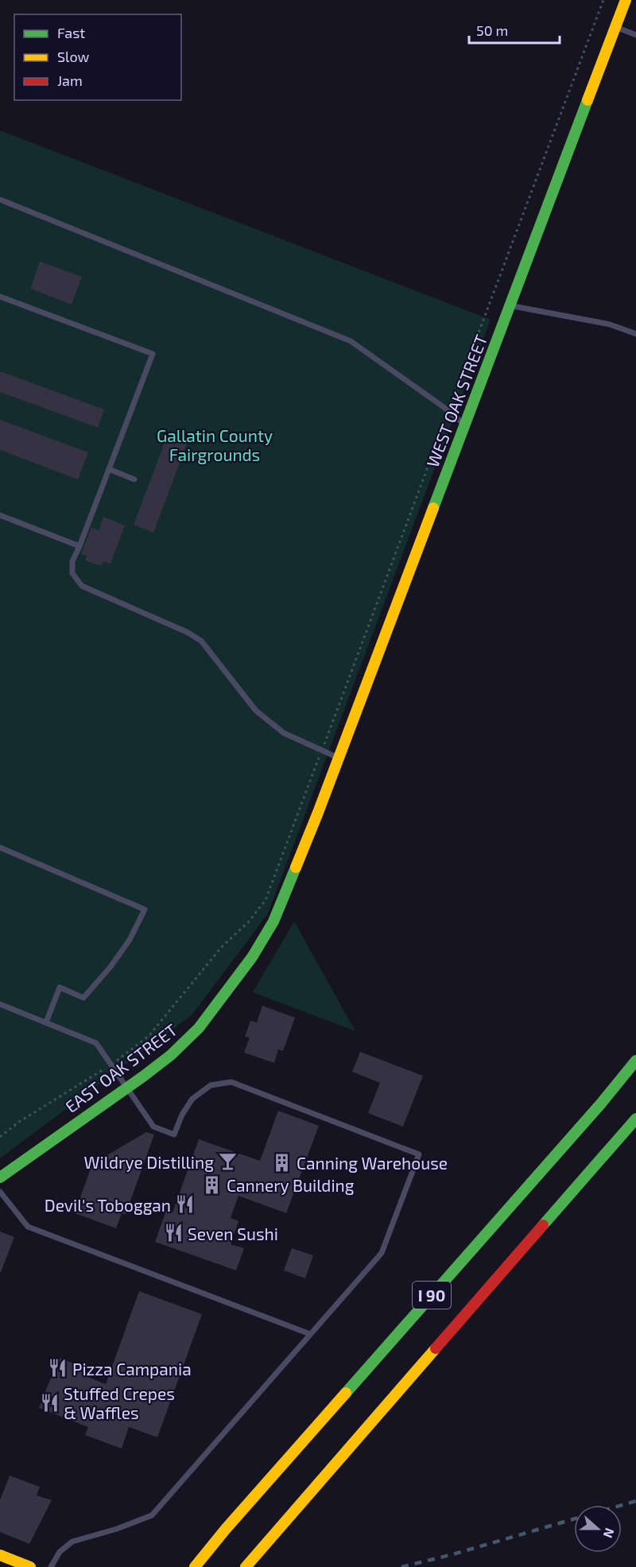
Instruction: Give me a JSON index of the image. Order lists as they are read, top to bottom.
{
  "streets": {
    "main road": ["WEST OAK STREET", "EAST OAK STREET", "I 90"]
  },
  "crossings": [
    ["WEST OAK STREET", "EAST OAK STREET"]
  ],
  "parks": ["Gallatin County Fairgrounds"],
  "places": {
    "bar": ["Wildrye Distilling"],
    "building": ["Canning Warehouse", "Cannery Building"],
    "restaurant": [
      "Devil's Toboggan",
      "Seven Sushi",
      "Pizza Campania",
      "Stuffed Crepes & Waffles"
    ]
  },
  "legend": ["Fast", "Slow", "Jam"],
  "scale_bar": "50 m",
  "north": "right"
}
